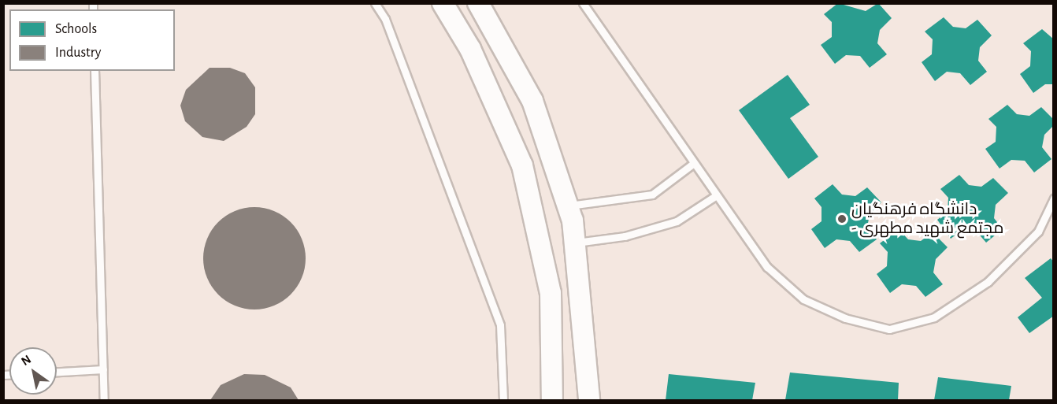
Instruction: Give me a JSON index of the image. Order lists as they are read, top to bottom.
{
  "places": ["دانشگاه فرهنگیان - مجتمع شهید مطهری"],
  "legend": ["Schools", "Industry"],
  "north": "top left"
}
